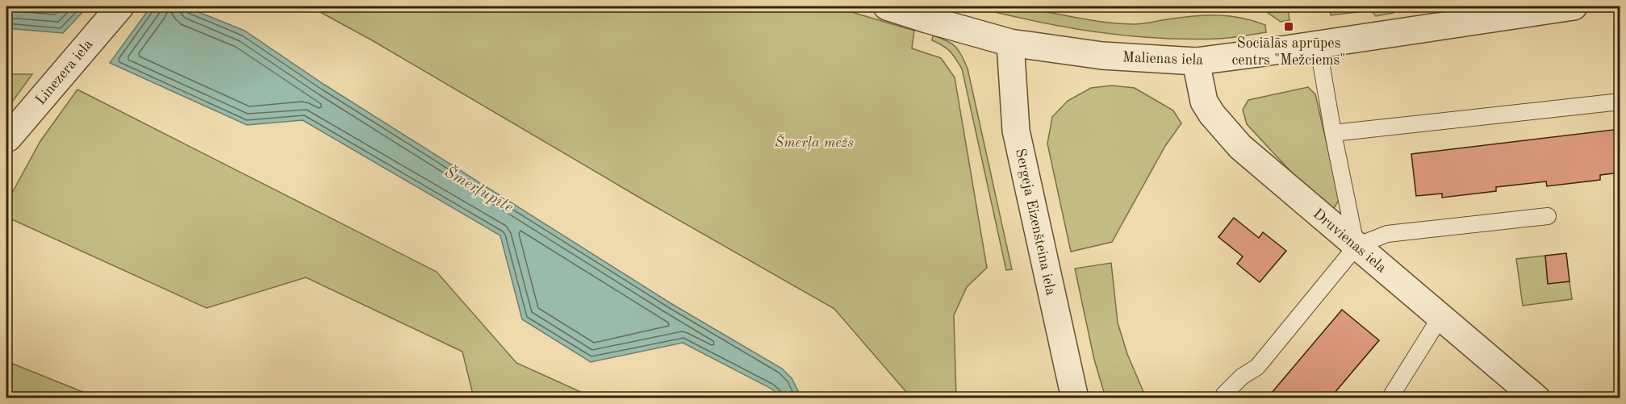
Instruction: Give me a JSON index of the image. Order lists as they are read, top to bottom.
{
  "streets": {
    "street": [
      "Malienas iela",
      "Linezera iela",
      "Sergeja Eizenšteina iela",
      "Druvienas iela"
    ]
  },
  "crossings": [
    ["Malienas iela", "Sergeja Eizenšteina iela"],
    ["Malienas iela", "Druvienas iela"]
  ],
  "water": ["Šmerļupīte"],
  "parks": ["Šmerļa mežs"],
  "places": {
    "transit": ["Sociālās aprūpes centrs \"Mežciems\""]
  }
}
